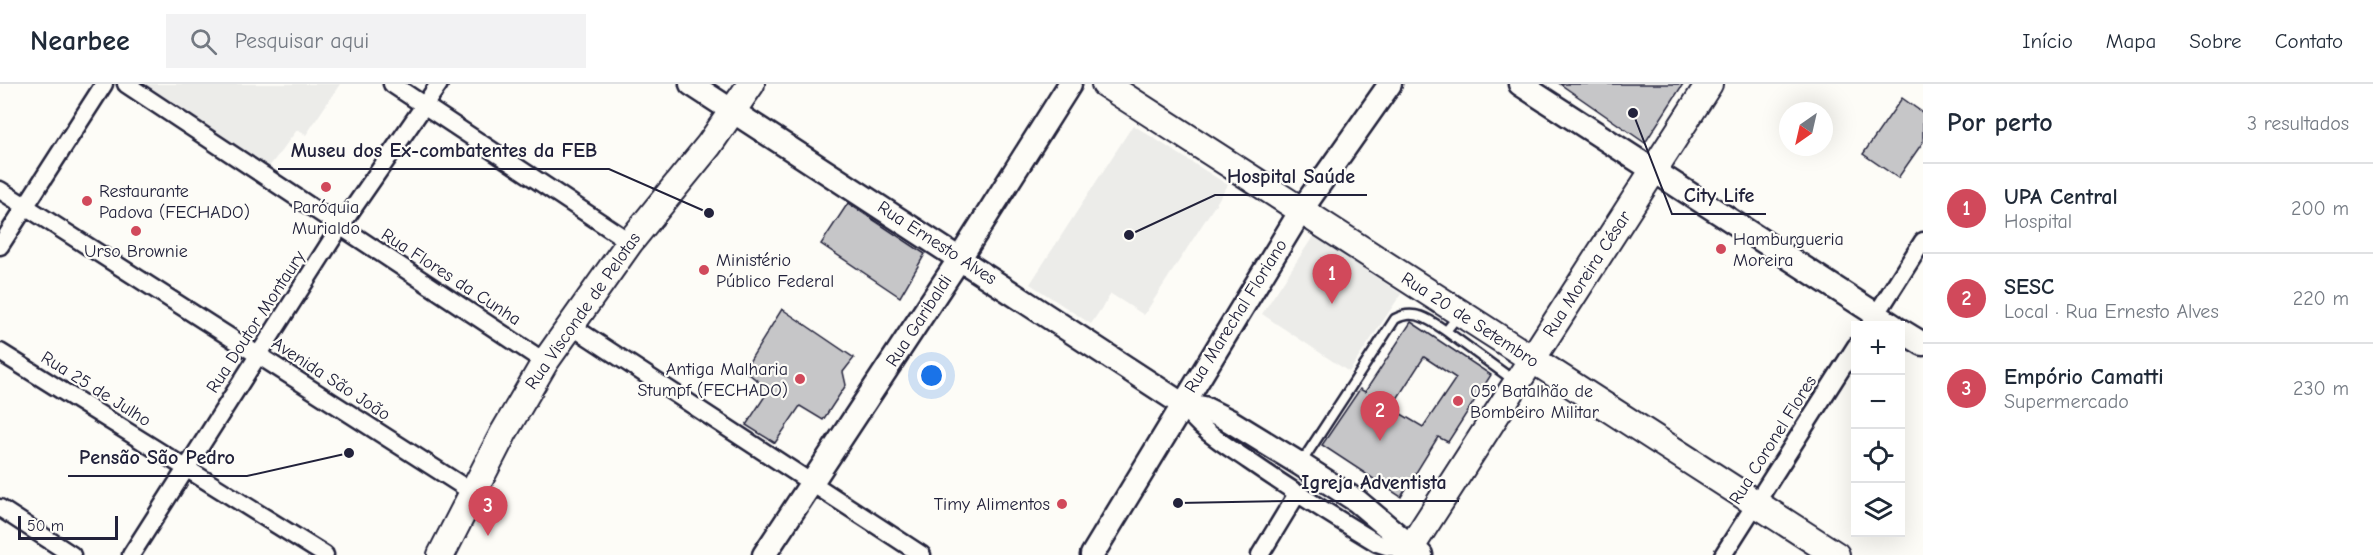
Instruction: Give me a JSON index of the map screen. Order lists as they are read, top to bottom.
{
  "streets": {
    "main road": ["Rua Moreira César", "Rua Visconde de Pelotas", "Rua 20 de Setembro"],
    "street": [
      "Rua Ernesto Alves",
      "Rua Flores da Cunha",
      "Rua Marechal Floriano",
      "Rua Garibaldi",
      "Rua Doutor Montaury",
      "Avenida São João",
      "Rua 25 de Julho",
      "Rua Coronel Flores"
    ]
  },
  "crossings": [
    ["Rua Ernesto Alves", "Rua Moreira César"],
    ["Rua Ernesto Alves", "Rua Visconde de Pelotas"],
    ["Rua Ernesto Alves", "Rua Marechal Floriano"],
    ["Rua Ernesto Alves", "Rua Garibaldi"],
    ["Rua Moreira César", "Rua 20 de Setembro"],
    ["Rua Flores da Cunha", "Rua Visconde de Pelotas"],
    ["Rua Flores da Cunha", "Rua Doutor Montaury"],
    ["Rua Visconde de Pelotas", "Avenida São João"],
    ["Rua Marechal Floriano", "Rua 20 de Setembro"],
    ["Rua 20 de Setembro", "Rua Coronel Flores"],
    ["Rua Doutor Montaury", "Avenida São João"],
    ["Rua Doutor Montaury", "Rua 25 de Julho"]
  ],
  "places": [
    "City Life",
    "Paróquia Murialdo",
    "Restaurante Padova (FECHADO)",
    "Museu dos Ex-combatentes da FEB",
    "Urso Brownie",
    "Hospital Saúde",
    "Hamburgueria Moreira",
    "Ministério Público Federal",
    "Antiga Malharia Stumpf (FECHADO)",
    "05º Batalhão de Bombeiro Militar",
    "Pensão São Pedro",
    "Igreja Adventista",
    "Timy Alimentos"
  ],
  "scale_bar": "50 m",
  "north": "bottom left",
  "page": {
    "header": "Nearbee",
    "search": "Pesquisar aqui",
    "nav": [
      "Início",
      "Mapa",
      "Sobre",
      "Contato"
    ],
    "heading": ["Por perto", "3 resultados"],
    "list": [
      {
        "mark": "1",
        "name": "UPA Central",
        "note": "Hospital",
        "value": "200 m"
      },
      {
        "mark": "2",
        "name": "SESC",
        "note": "Local · Rua Ernesto Alves",
        "value": "220 m"
      },
      {
        "mark": "3",
        "name": "Empório Camatti",
        "note": "Supermercado",
        "value": "230 m"
      }
    ],
    "pins": ["1", "2", "3"],
    "map_buttons": ["+", "−"],
    "scale": "50 m"
  }
}
